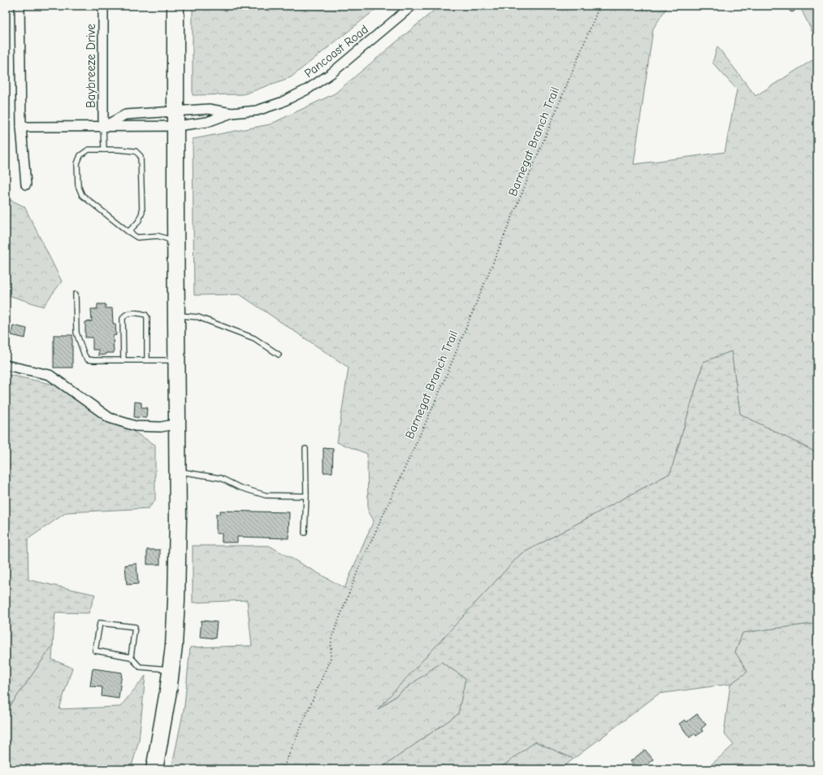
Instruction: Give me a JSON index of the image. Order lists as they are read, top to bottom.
{
  "streets": {
    "street": ["Pancoast Road", "Baybreeze Drive"],
    "path": ["Barnegat Branch Trail"]
  },
  "crossings": [
    ["Pancoast Road", "Baybreeze Drive"]
  ]
}
